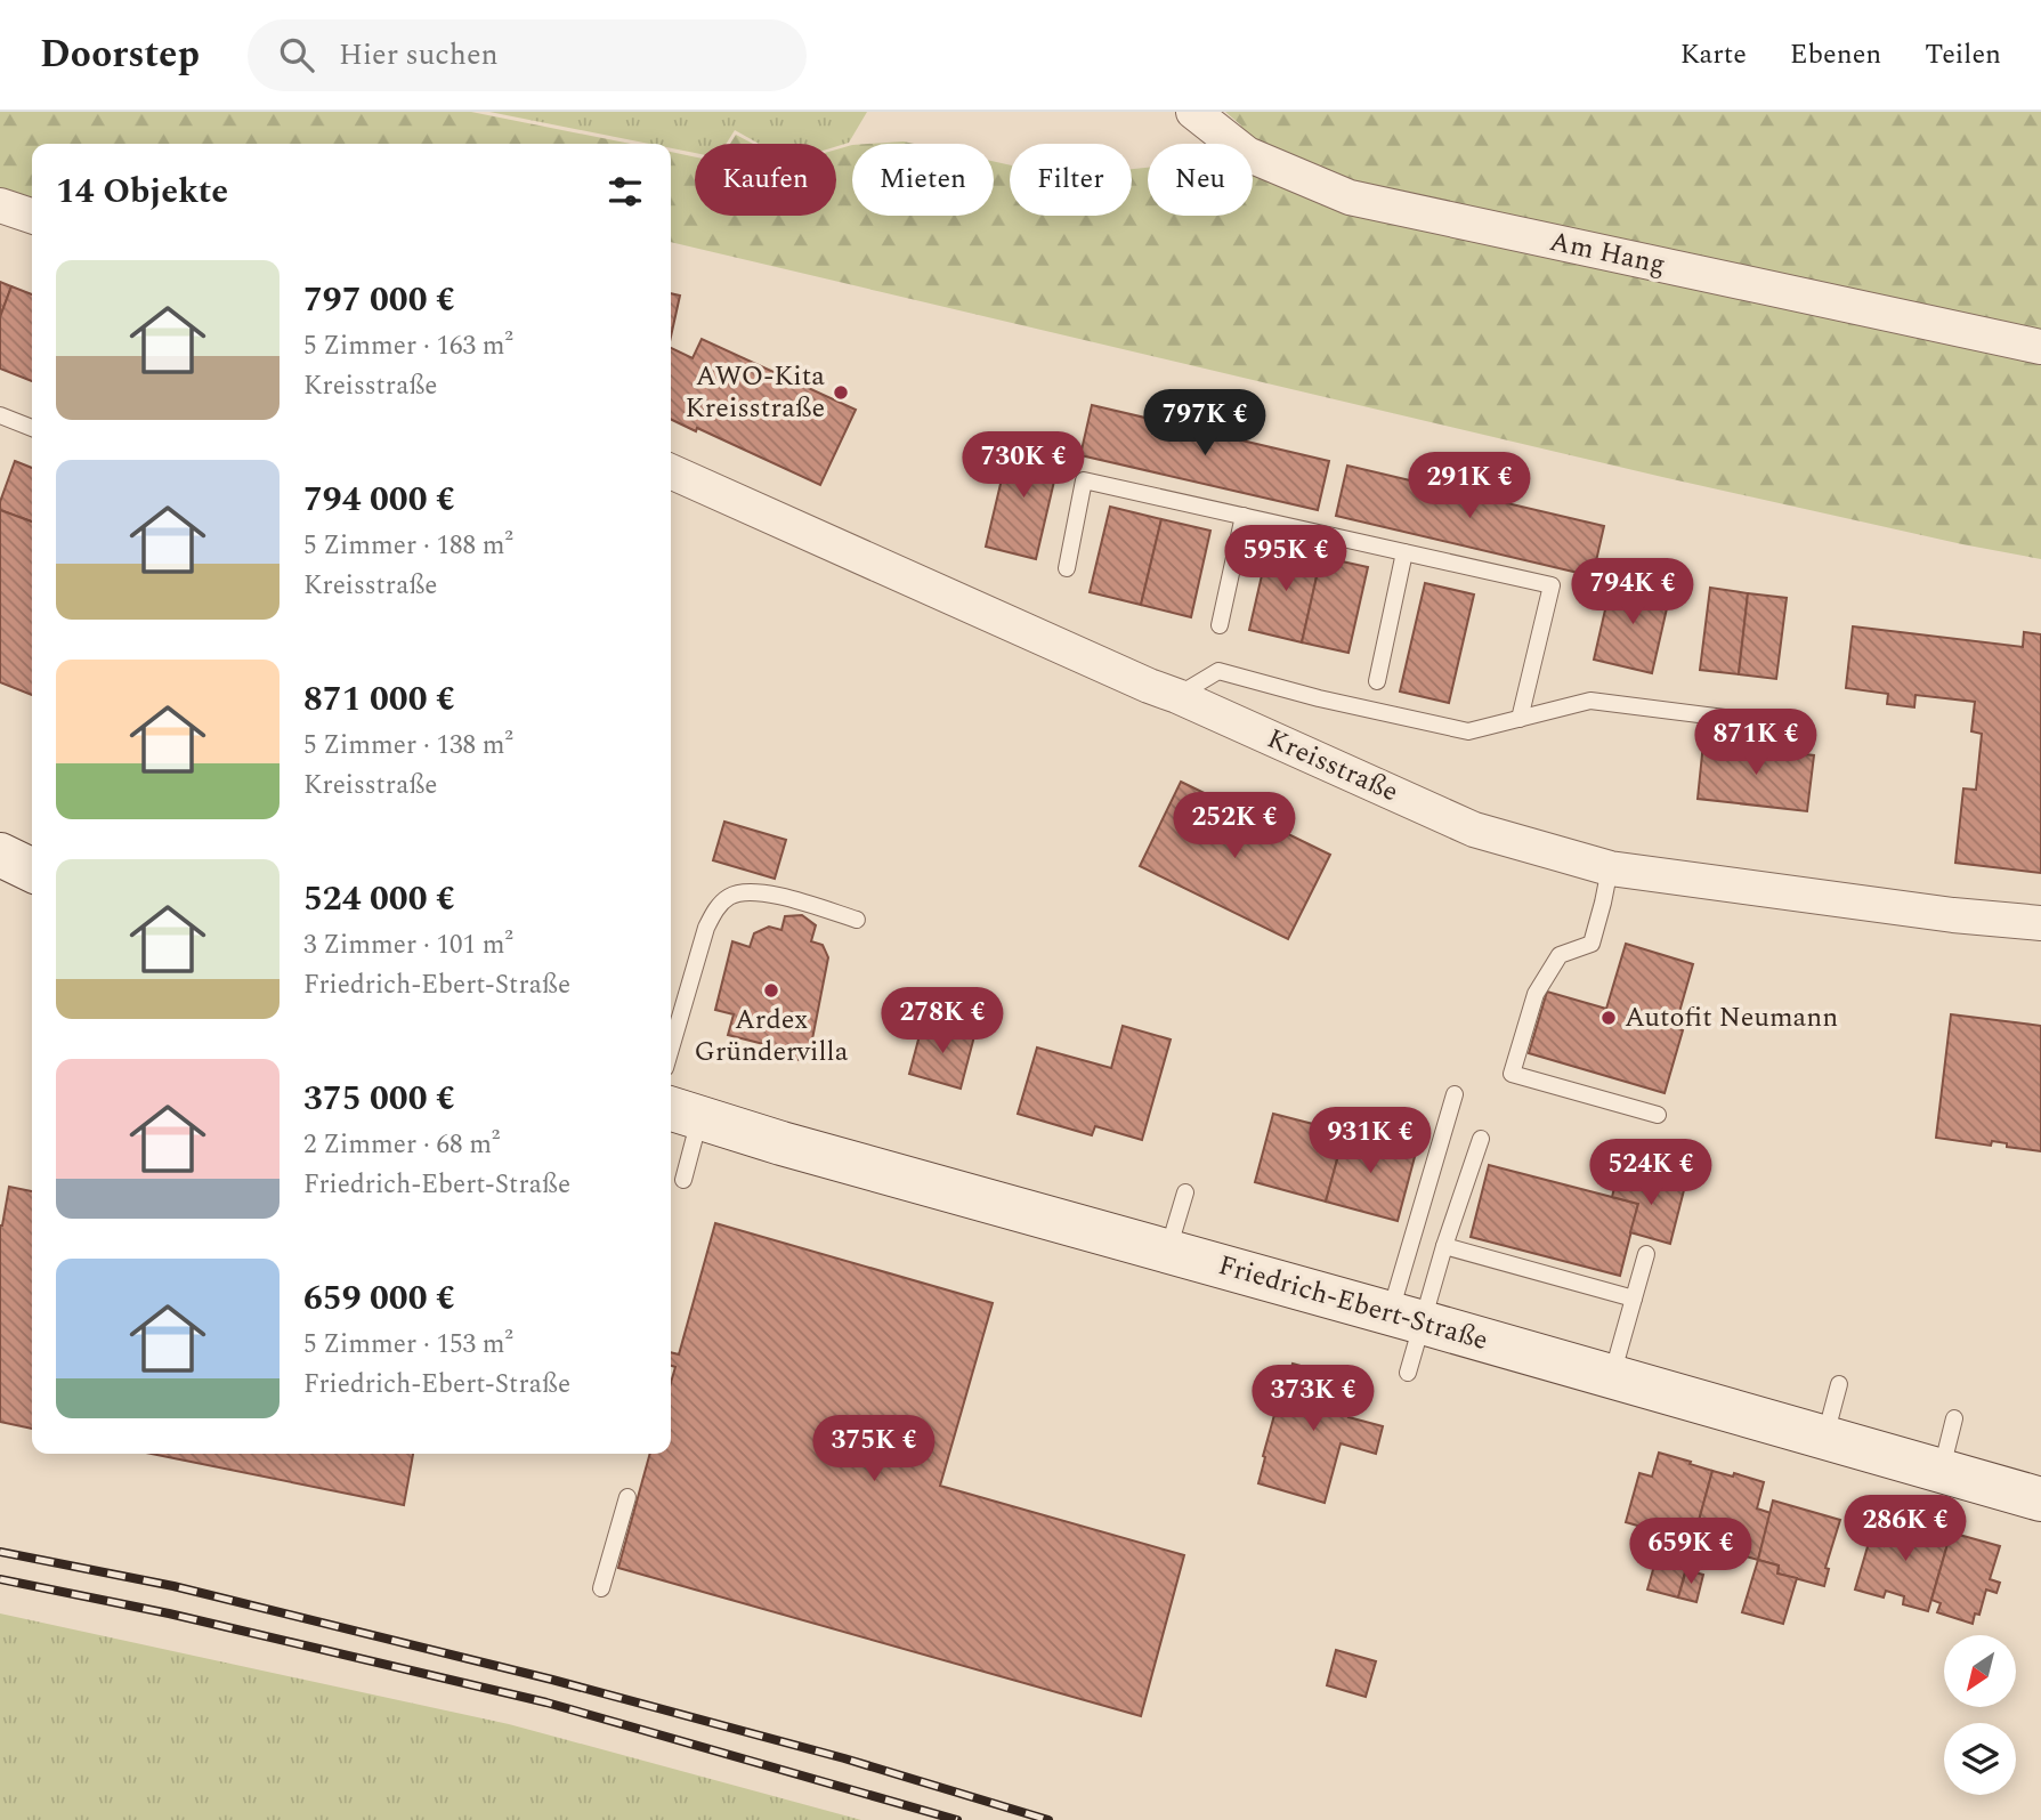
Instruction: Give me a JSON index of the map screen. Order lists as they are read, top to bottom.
{
  "streets": {
    "street": ["Am Hang", "Kreisstraße", "Friedrich-Ebert-Straße"]
  },
  "places": ["AWO-Kita Kreisstraße", "Ardex Gründervilla", "Autofit Neumann"],
  "north": "bottom left",
  "page": {
    "header": "Doorstep",
    "search": "Hier suchen",
    "nav": ["Karte", "Ebenen", "Teilen"],
    "chip": [
      "Kaufen",
      "Mieten",
      "Filter",
      "Neu"
    ],
    "heading": "14 Objekte",
    "list": [
      {
        "name": "797 000 €",
        "note": "5 Zimmer · 163 m² · Kreisstraße"
      },
      {
        "name": "794 000 €",
        "note": "5 Zimmer · 188 m² · Kreisstraße"
      },
      {
        "name": "871 000 €",
        "note": "5 Zimmer · 138 m² · Kreisstraße"
      },
      {
        "name": "524 000 €",
        "note": "3 Zimmer · 101 m² · Friedrich-Ebert-Straße"
      },
      {
        "name": "375 000 €",
        "note": "2 Zimmer · 68 m² · Friedrich-Ebert-Straße"
      },
      {
        "name": "659 000 €",
        "note": "5 Zimmer · 153 m² · Friedrich-Ebert-Straße"
      }
    ],
    "price": [
      "797K €",
      "730K €",
      "291K €",
      "595K €",
      "794K €",
      "871K €",
      "252K €",
      "278K €",
      "931K €",
      "524K €",
      "373K €",
      "375K €",
      "286K €",
      "659K €"
    ]
  }
}
